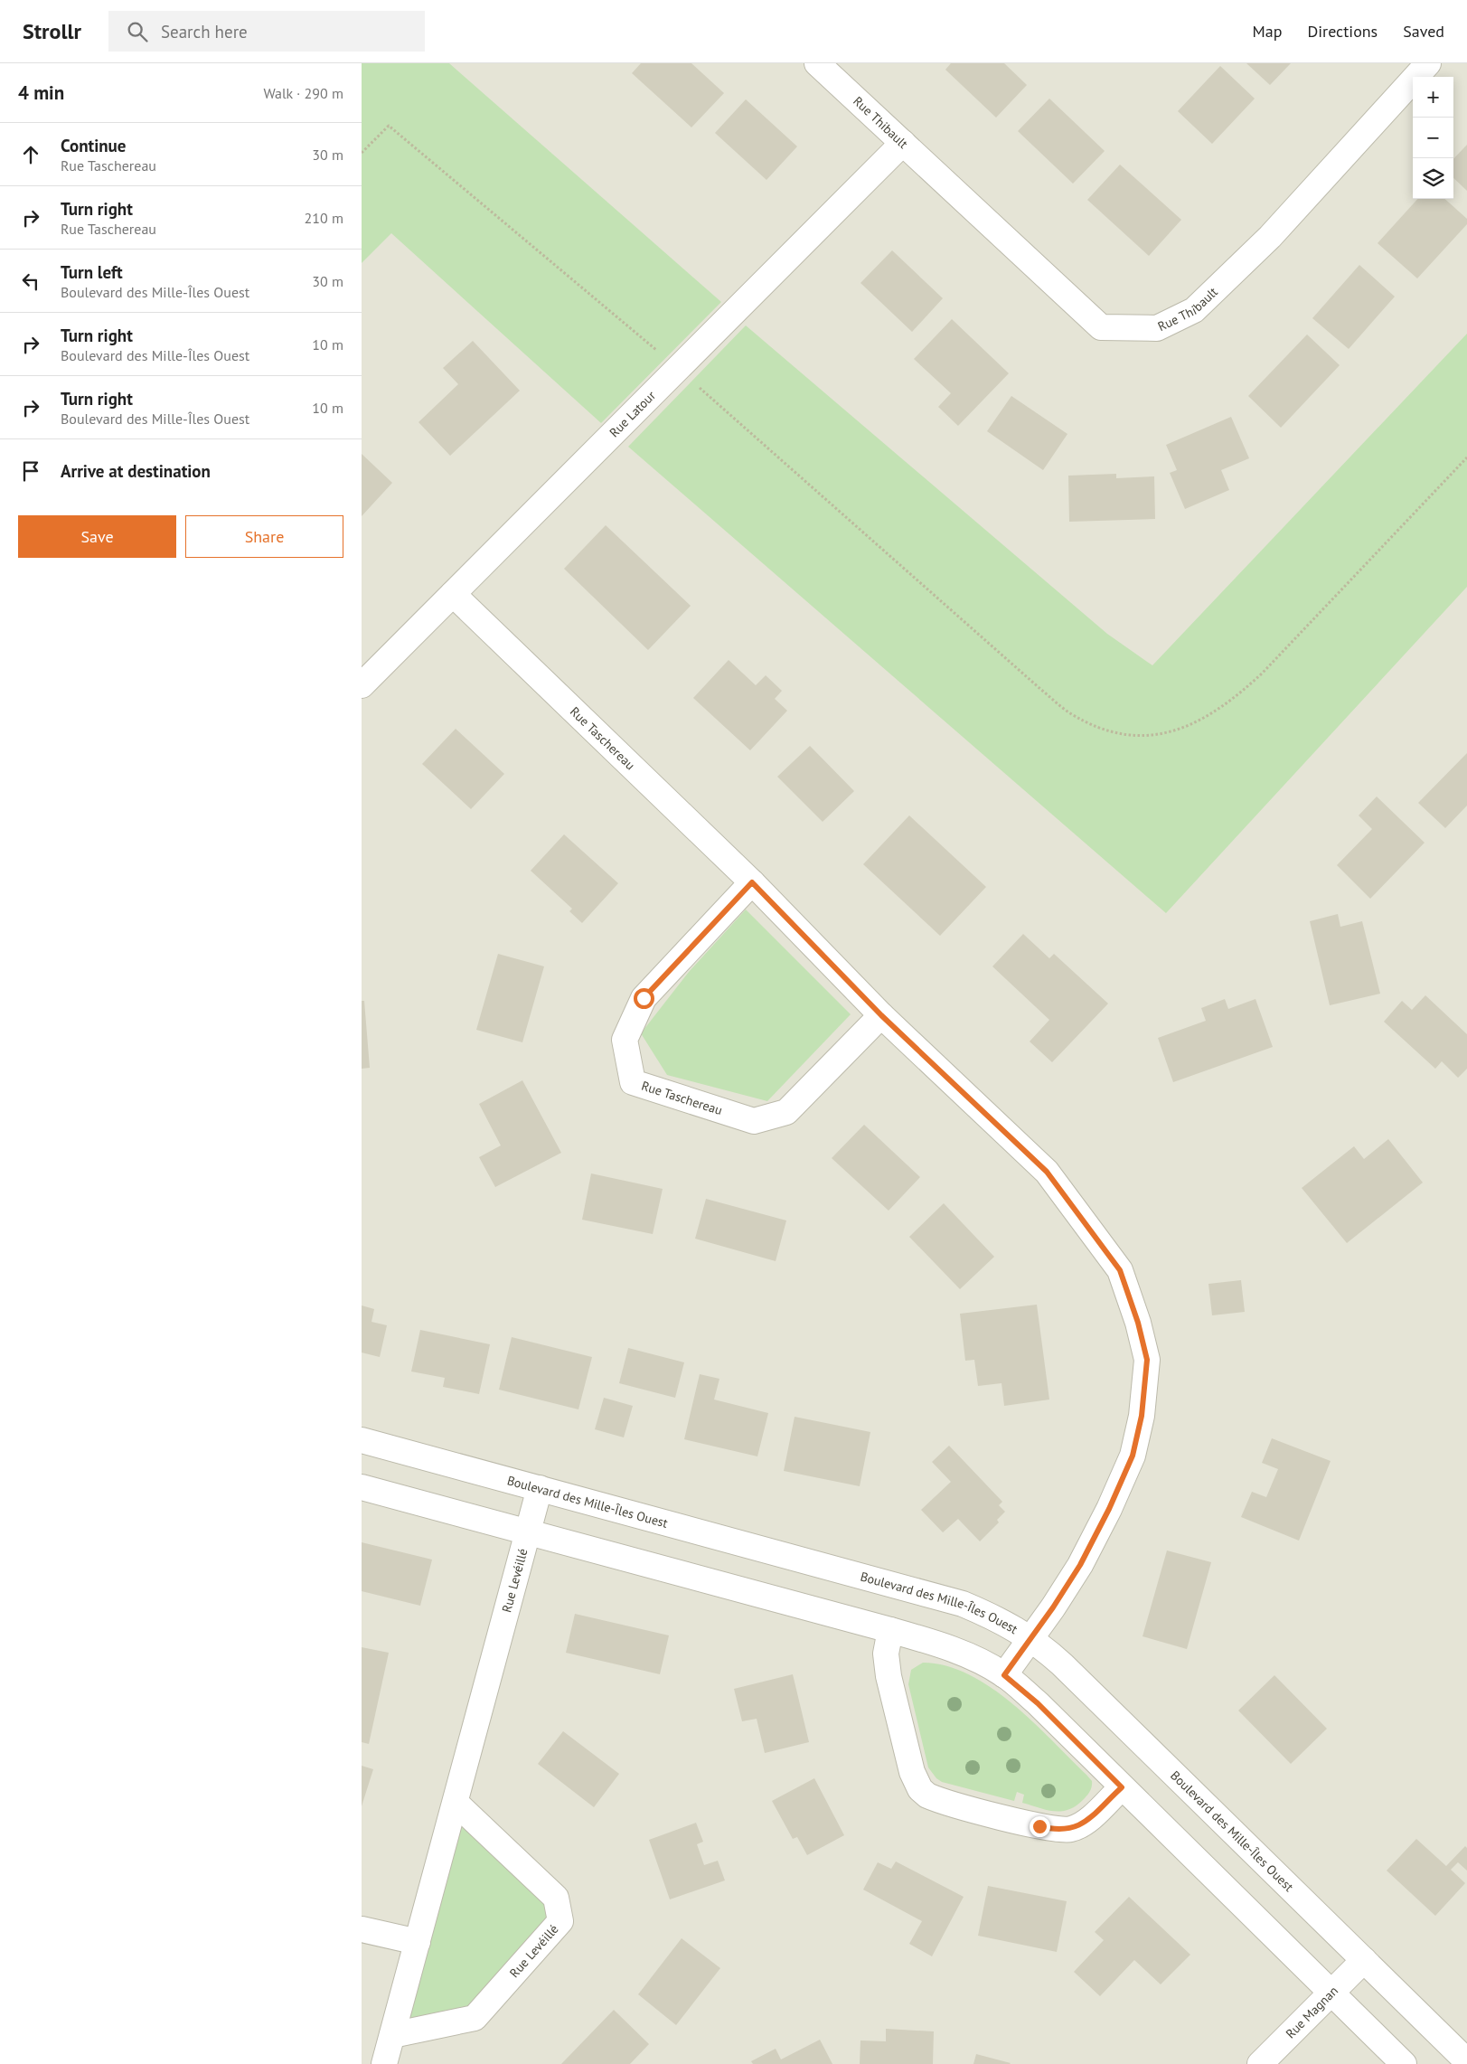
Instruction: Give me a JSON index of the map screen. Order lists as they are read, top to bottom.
{
  "streets": {
    "street": [
      "Rue Thibault",
      "Rue Latour",
      "Rue Taschereau",
      "Boulevard des Mille-Îles Ouest",
      "Rue Levéillé",
      "Rue Magnan"
    ]
  },
  "crossings": [
    ["Rue Thibault", "Rue Latour"],
    ["Rue Latour", "Rue Taschereau"],
    ["Rue Taschereau", "Boulevard des Mille-Îles Ouest"],
    ["Boulevard des Mille-Îles Ouest", "Rue Levéillé"],
    ["Boulevard des Mille-Îles Ouest", "Rue Magnan"]
  ],
  "page": {
    "header": "Strollr",
    "search": "Search here",
    "nav": ["Map", "Directions", "Saved"],
    "heading": ["4 min", "Walk · 290 m"],
    "map_buttons": ["+", "−"],
    "list": [
      ["Continue", "Rue Taschereau", "30 m"],
      ["Turn right", "Rue Taschereau", "210 m"],
      ["Turn left", "Boulevard des Mille-Îles Ouest", "30 m"],
      ["Turn right", "Boulevard des Mille-Îles Ouest", "10 m"],
      ["Turn right", "Boulevard des Mille-Îles Ouest", "10 m"],
      "Arrive at destination"
    ],
    "buttons": ["Save", "Share"]
  }
}
